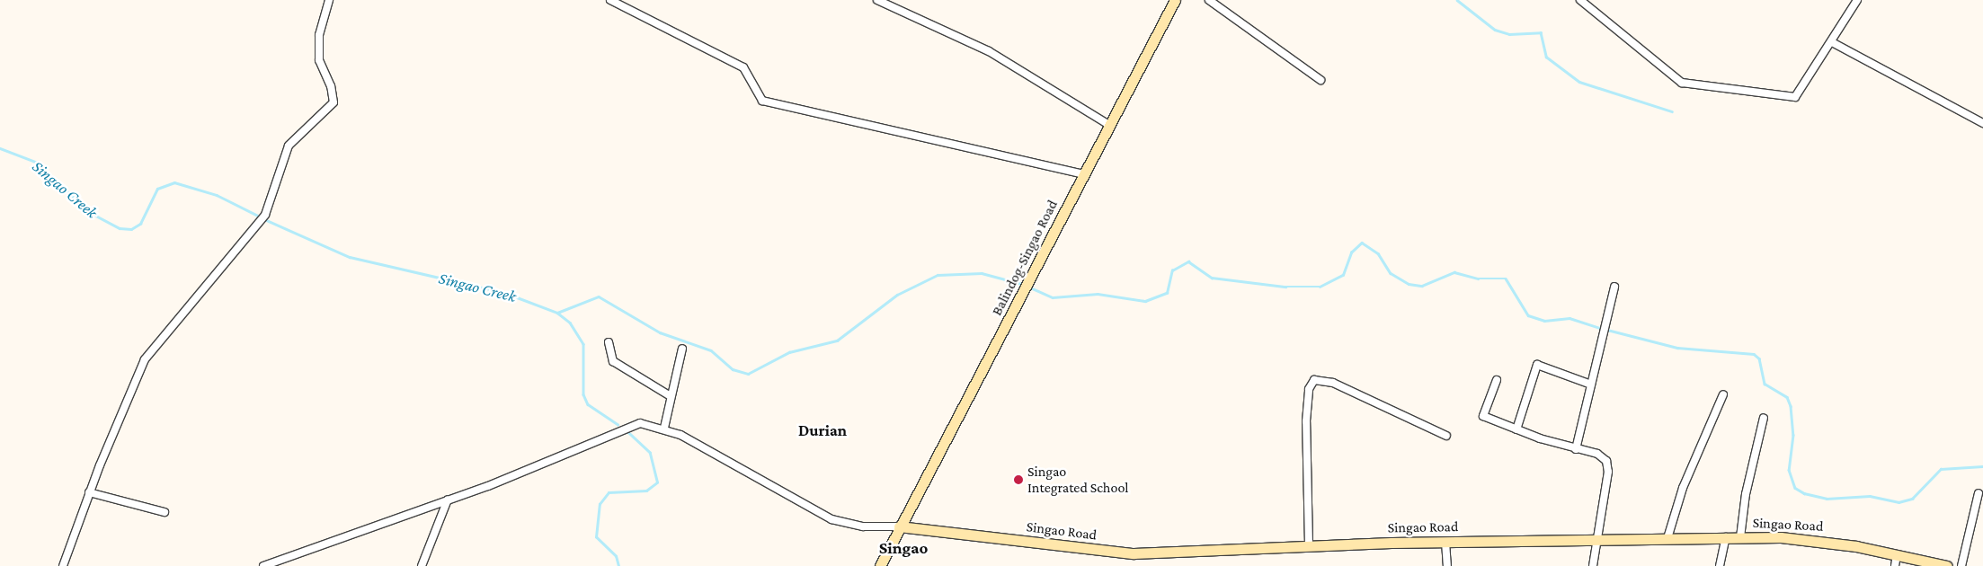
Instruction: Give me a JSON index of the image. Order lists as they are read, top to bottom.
{
  "streets": {
    "street": ["Balindog-Singao Road", "Singao Road"]
  },
  "crossings": [
    ["Balindog-Singao Road", "Singao Road"]
  ],
  "districts": ["Durian", "Singao"],
  "water": ["Singao Creek"],
  "places": ["Singao Integrated School"]
}
